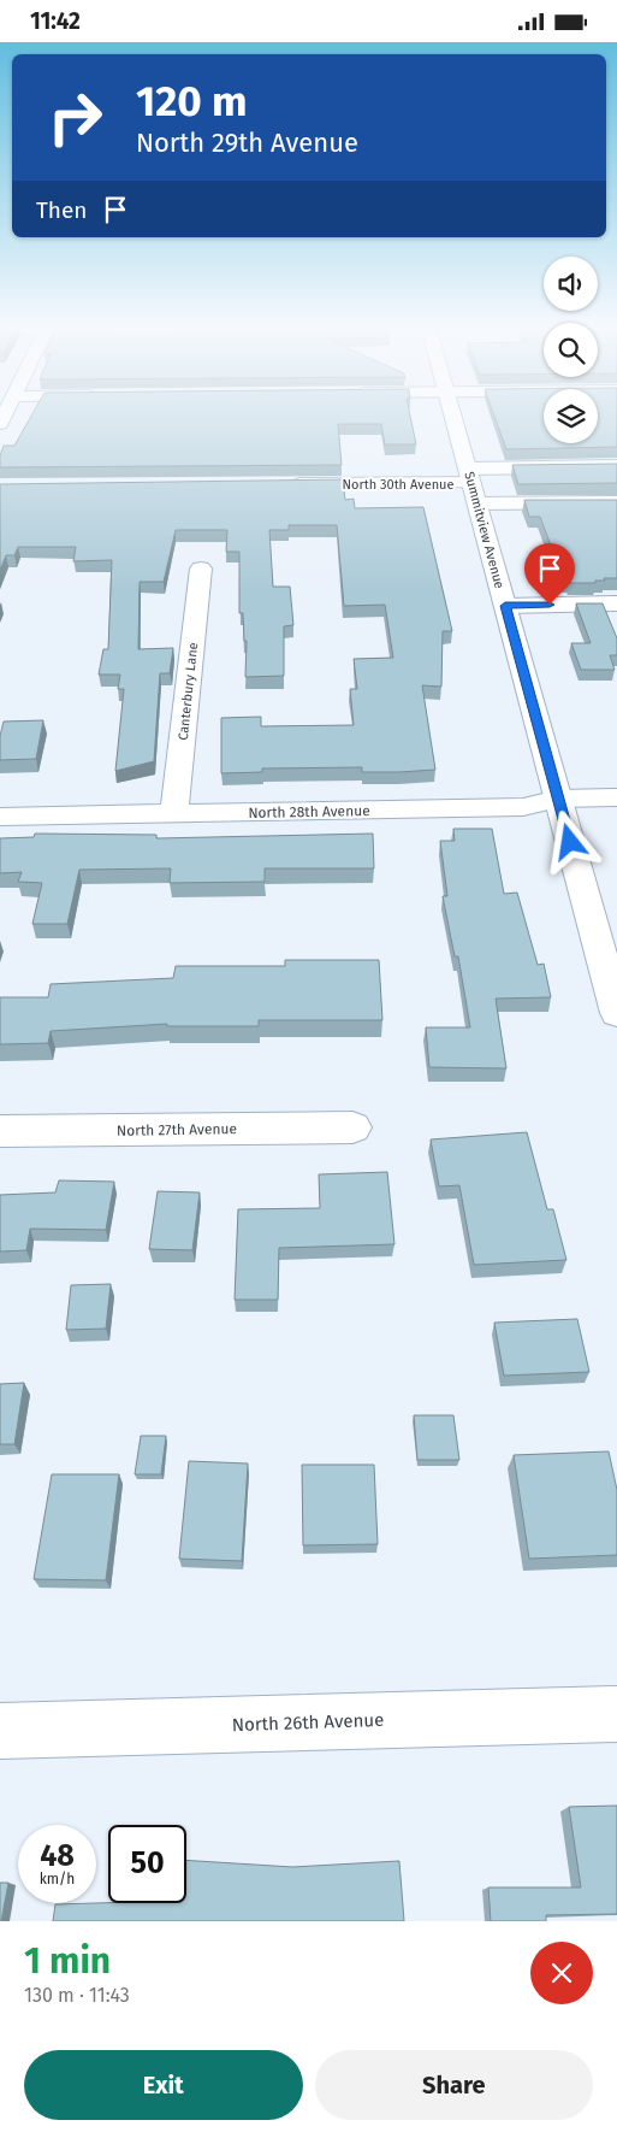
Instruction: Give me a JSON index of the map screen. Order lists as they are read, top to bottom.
{
  "streets": {
    "street": [
      "North 30th Avenue",
      "Summitview Avenue",
      "Canterbury Lane",
      "North 28th Avenue",
      "North 27th Avenue",
      "North 26th Avenue"
    ]
  },
  "crossings": [
    ["North 30th Avenue", "Summitview Avenue"],
    ["Summitview Avenue", "North 28th Avenue"],
    ["Canterbury Lane", "North 28th Avenue"]
  ],
  "page": {
    "status": "11:42",
    "turn": ["120 m", "North 29th Avenue"],
    "then": "Then",
    "speed": "48 km/h",
    "limit": "50",
    "heading": ["1 min", "130 m · 11:43"],
    "buttons": ["Exit", "Share"]
  }
}
